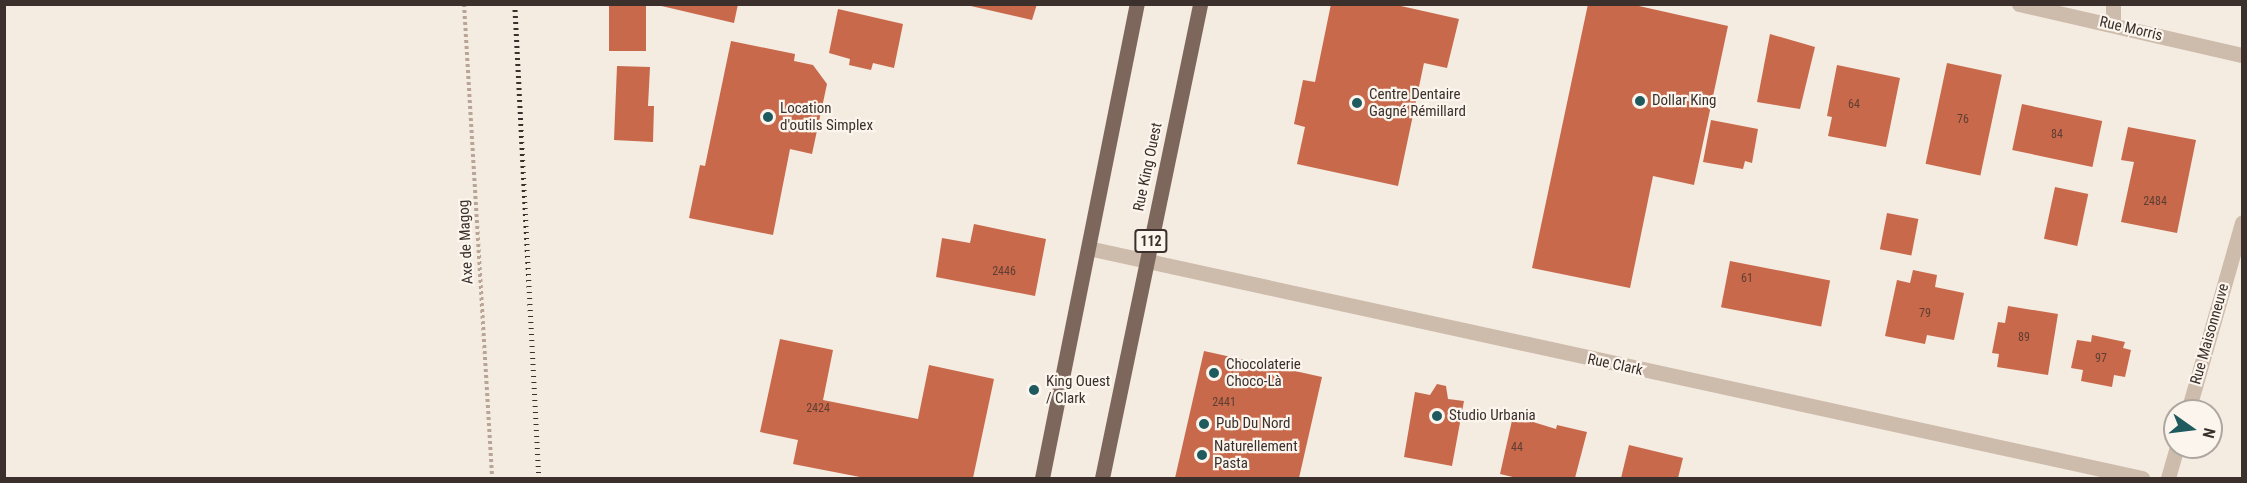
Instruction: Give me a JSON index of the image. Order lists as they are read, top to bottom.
{
  "streets": {
    "main road": ["Rue King Ouest", "112"],
    "street": ["Rue Morris", "Rue Maisonneuve", "Rue Clark"],
    "path": ["Axe de Magog"]
  },
  "crossings": [
    ["Rue King Ouest", "Rue Clark"]
  ],
  "places": [
    "Dollar King",
    "Centre Dentaire Gagné Rémillard",
    "Location d'outils Simplex",
    "Chocolaterie Choco-Là",
    "King Ouest / Clark",
    "Studio Urbania",
    "Pub Du Nord",
    "Naturellement Pasta"
  ],
  "house_numbers": [
    "64",
    "76",
    "84",
    "2484",
    "2446",
    "61",
    "79",
    "89",
    "97",
    "2441",
    "2424",
    "44"
  ],
  "north": "right"
}
